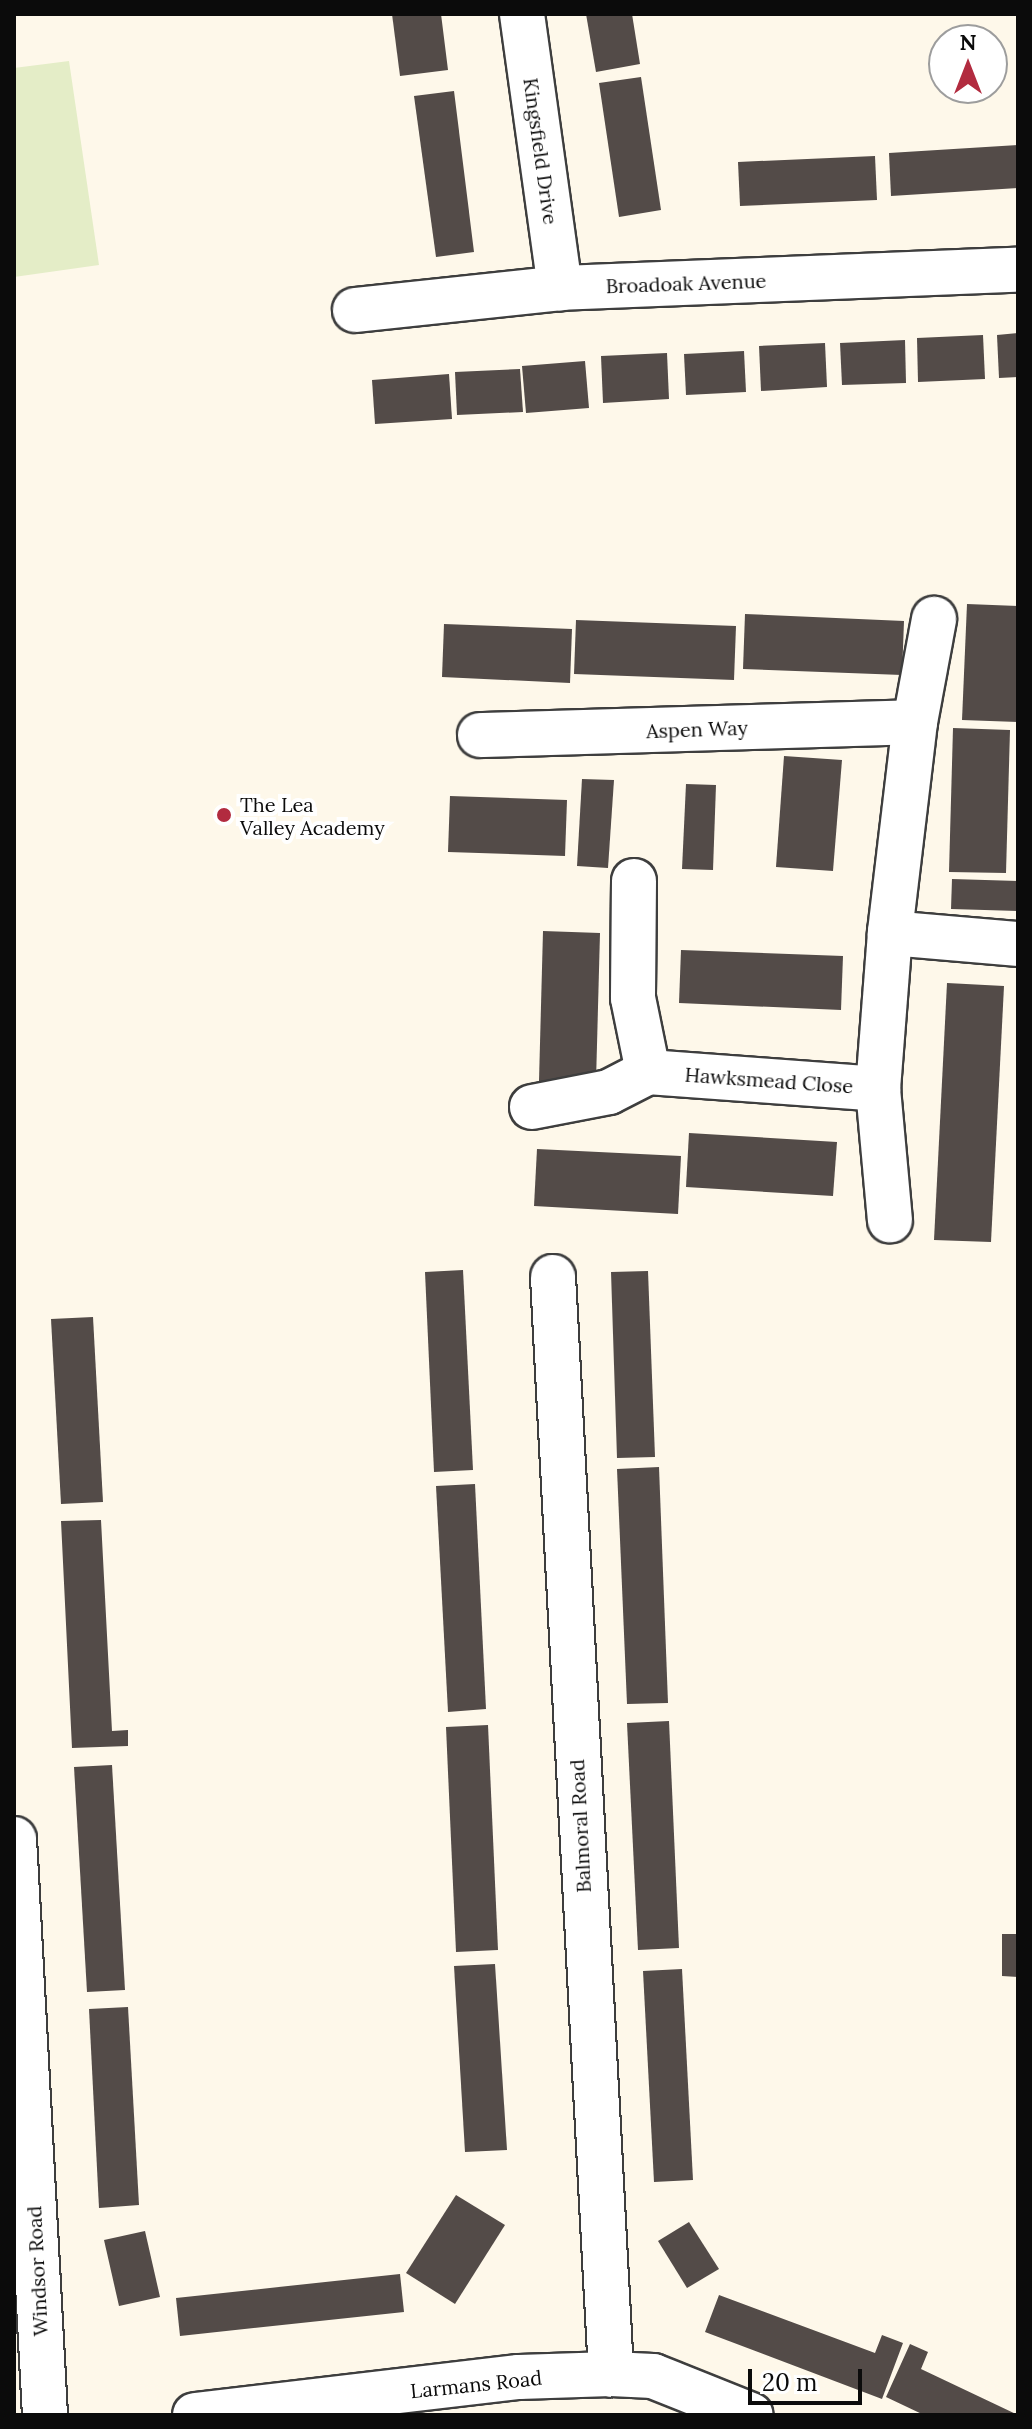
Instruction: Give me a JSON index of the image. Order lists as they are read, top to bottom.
{
  "streets": {
    "street": [
      "Kingsfield Drive",
      "Broadoak Avenue",
      "Aspen Way",
      "Hawksmead Close",
      "Balmoral Road",
      "Windsor Road",
      "Larmans Road"
    ]
  },
  "crossings": [
    ["Kingsfield Drive", "Broadoak Avenue"],
    ["Balmoral Road", "Larmans Road"]
  ],
  "places": ["The Lea Valley Academy"],
  "scale_bar": "20 m",
  "north": "top"
}
